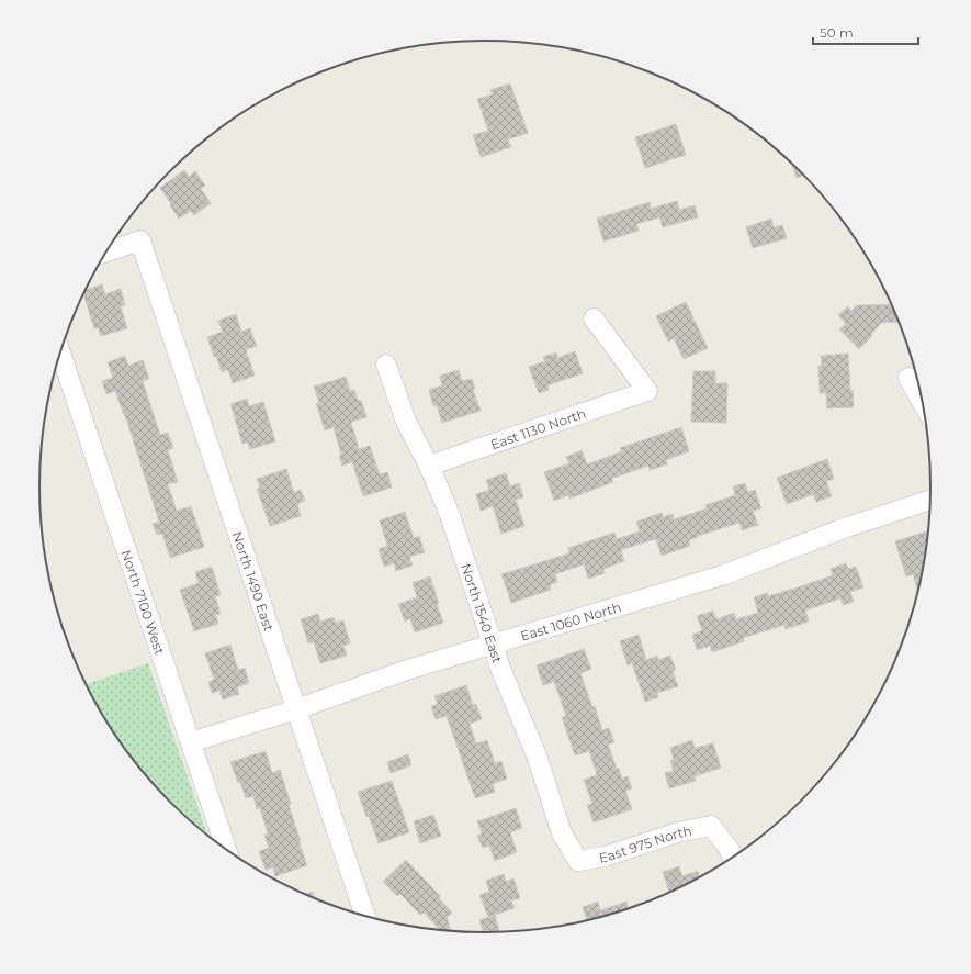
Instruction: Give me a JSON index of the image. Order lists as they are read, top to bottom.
{
  "streets": {
    "street": [
      "East 1130 North",
      "North 1490 East",
      "North 7100 West",
      "North 1540 East",
      "East 1060 North",
      "East 975 North"
    ]
  },
  "crossings": [
    ["East 1130 North", "North 1540 East"],
    ["North 1490 East", "East 1060 North"],
    ["North 1540 East", "East 1060 North"],
    ["North 1540 East", "East 975 North"]
  ],
  "scale_bar": "50 m"
}
